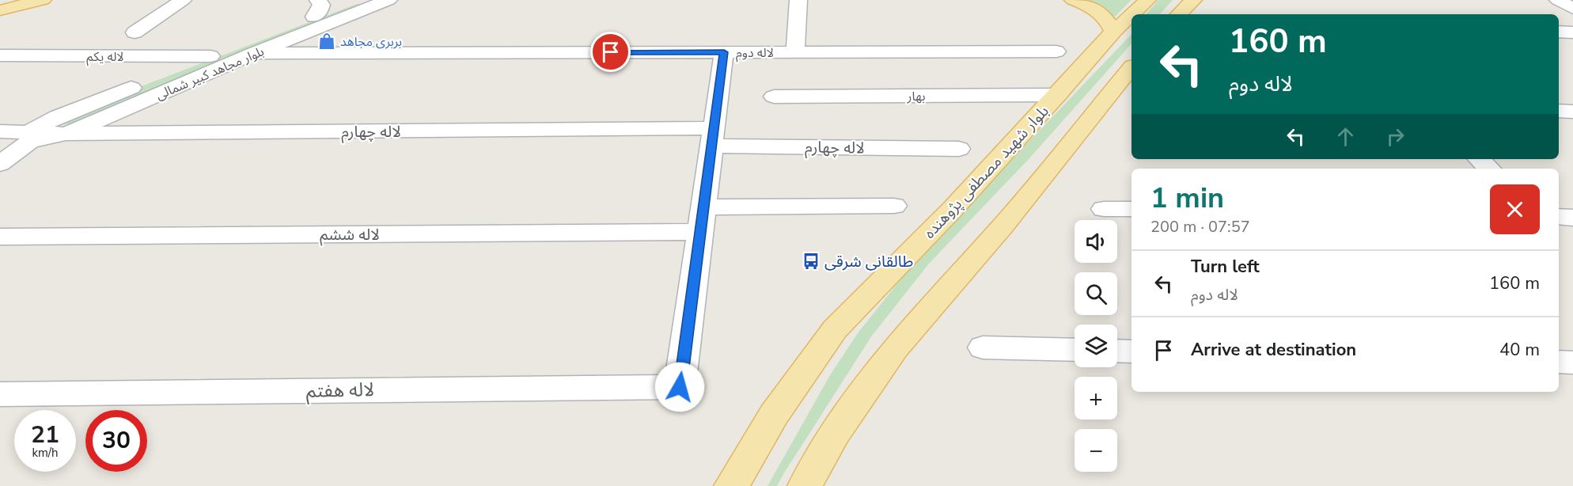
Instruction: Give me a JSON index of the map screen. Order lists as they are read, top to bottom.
{
  "streets": {
    "main road": ["بلوار شهید مصطفی پژوهنده"],
    "street": [
      "لاله دوم",
      "لاله یکم",
      "بلوار مجاهد کبیر شمالی",
      "بهار",
      "لاله چهارم",
      "لاله ششم",
      "لاله هفتم"
    ]
  },
  "crossings": [
    ["لاله دوم", "بلوار مجاهد کبیر شمالی"],
    ["لاله یکم", "بلوار مجاهد کبیر شمالی"],
    ["بلوار مجاهد کبیر شمالی", "لاله چهارم"],
    ["بهار", "بلوار شهید مصطفی پژوهنده"],
    ["لاله ششم", "لاله هفتم"]
  ],
  "places": {
    "shop": ["بربری مجاهد"],
    "bus stop": ["طالقانی شرقی"]
  },
  "page": {
    "turn": ["160 m", "لاله دوم"],
    "heading": ["1 min", "200 m · 07:57"],
    "map_buttons": ["+", "−"],
    "list": [
      {
        "name": "Turn left",
        "note": "لاله دوم",
        "value": "160 m"
      },
      {
        "name": "Arrive at destination",
        "value": "40 m"
      }
    ],
    "speed": "21 km/h",
    "limit": "30"
  }
}
